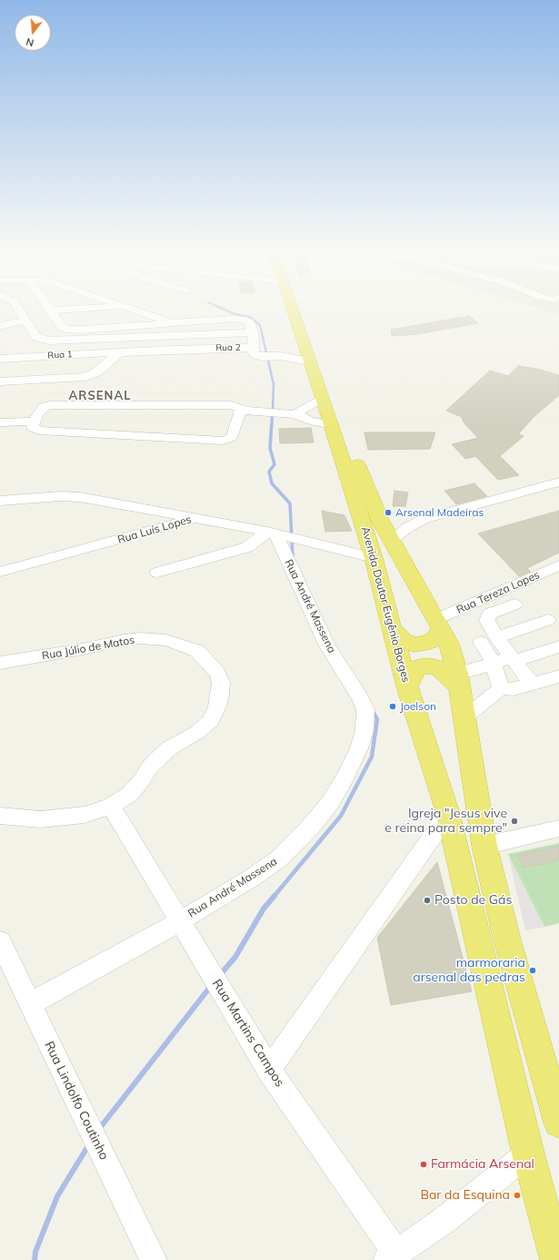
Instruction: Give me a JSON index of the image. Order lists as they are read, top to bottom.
{
  "streets": {
    "highway": ["Avenida Doutor Eugênio Borges"],
    "street": [
      "Rua 2",
      "Rua 1",
      "Rua Luís Lopes",
      "Rua Tereza Lopes",
      "Rua André Massena",
      "Rua Júlio de Matos",
      "Rua Martins Campos",
      "Rua Lindolfo Coutinho"
    ]
  },
  "crossings": [
    ["Rua 2", "Rua 1"],
    ["Rua Luís Lopes", "Avenida Doutor Eugênio Borges"],
    ["Rua Luís Lopes", "Rua André Massena"],
    ["Rua Tereza Lopes", "Avenida Doutor Eugênio Borges"],
    ["Rua André Massena", "Rua Martins Campos"],
    ["Rua André Massena", "Rua Lindolfo Coutinho"],
    ["Rua Júlio de Matos", "Rua Martins Campos"]
  ],
  "districts": ["ARSENAL"],
  "places": [
    "Arsenal Madeiras",
    "Joelson",
    "Igreja \"Jesus vive e reina para sempre\"",
    "Posto de Gás",
    "marmoraria arsenal das pedras",
    "Farmácia Arsenal",
    "Bar da Esquina"
  ],
  "north": "bottom"
}
